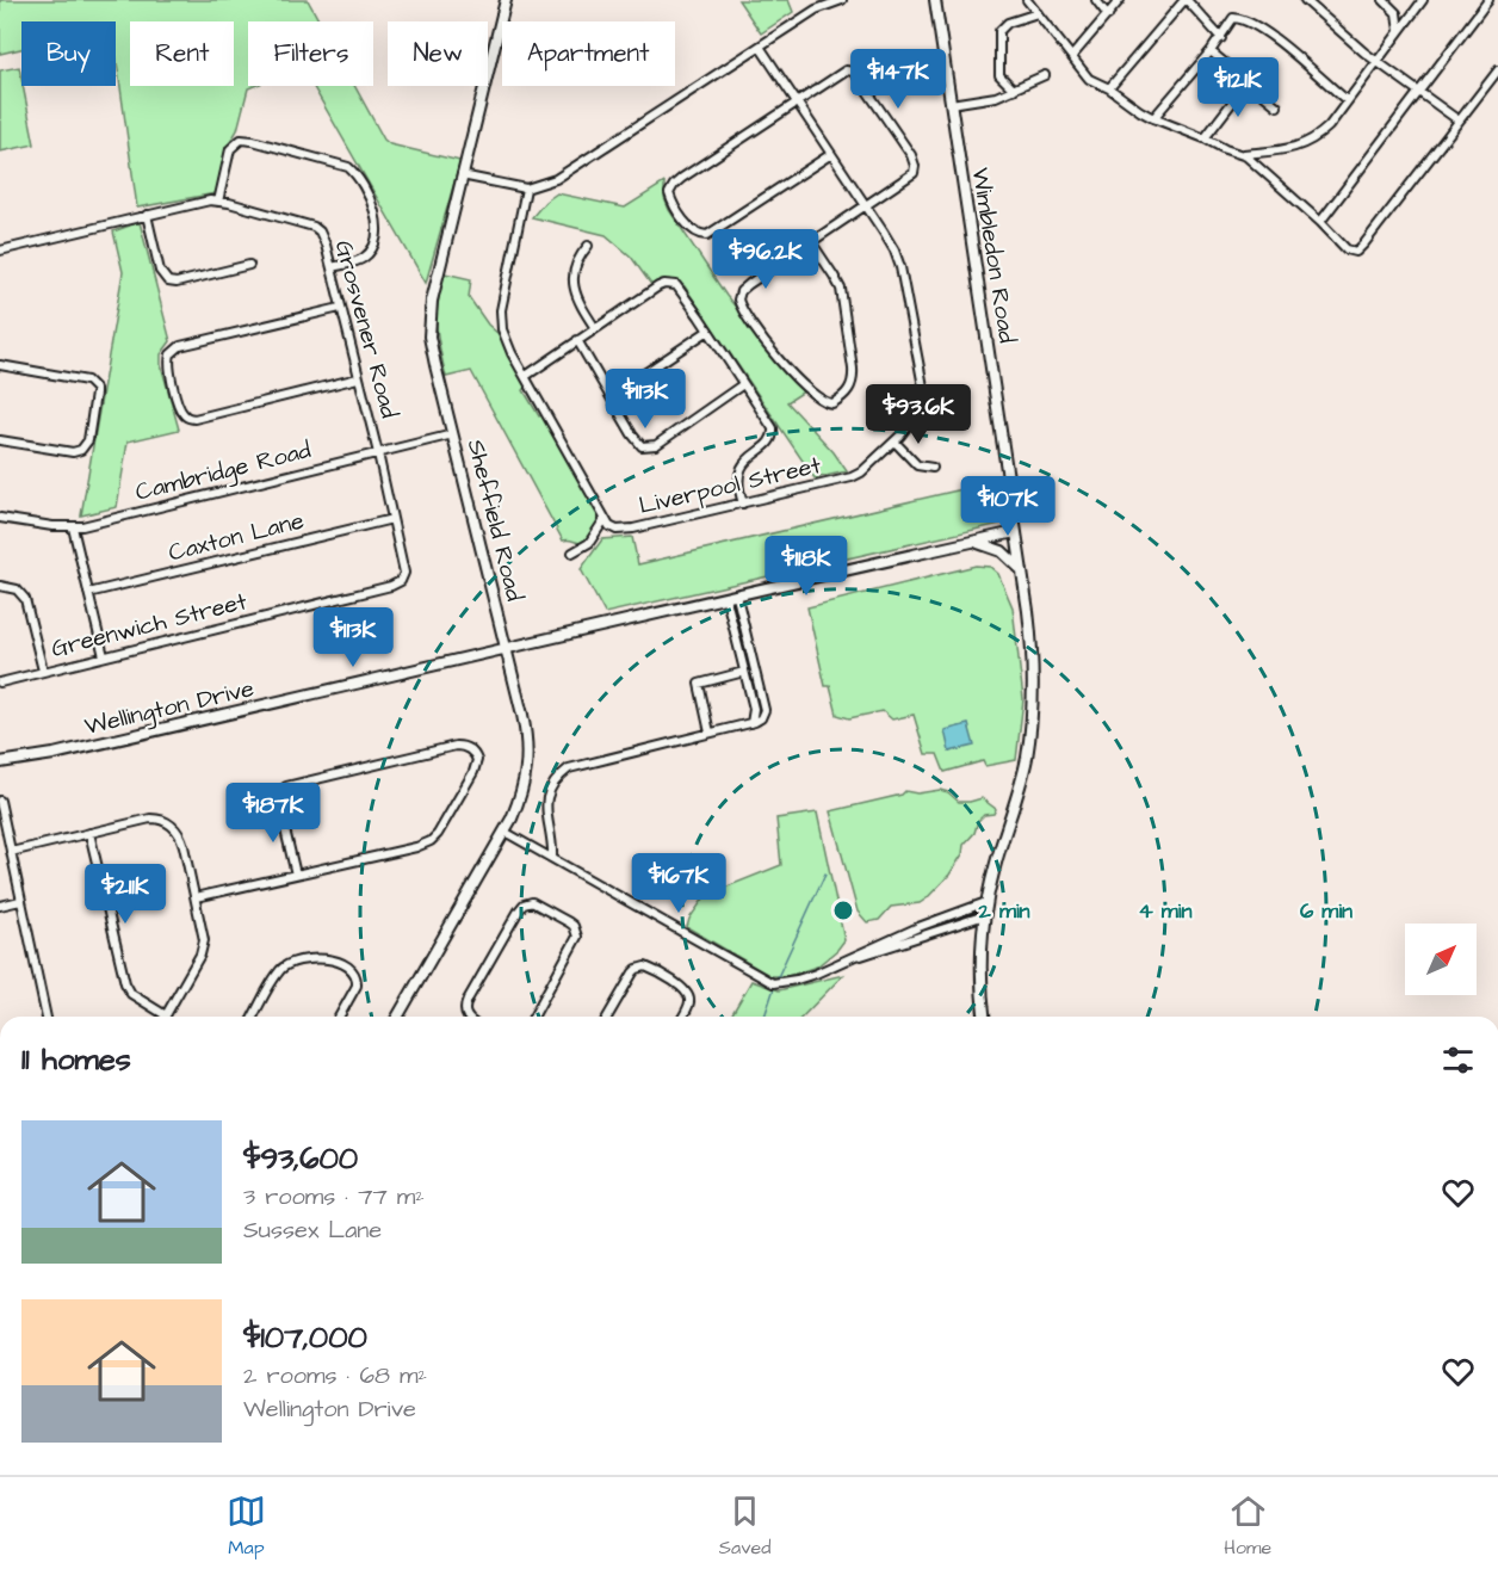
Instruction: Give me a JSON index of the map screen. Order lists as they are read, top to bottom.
{
  "streets": {
    "street": [
      "Wimbledon Road",
      "Grosvener Road",
      "Cambridge Road",
      "Liverpool Street",
      "Sheffield Road",
      "Caxton Lane",
      "Greenwich Street",
      "Wellington Drive"
    ]
  },
  "crossings": [
    ["Wimbledon Road", "Wellington Drive"],
    ["Grosvener Road", "Cambridge Road"],
    ["Grosvener Road", "Caxton Lane"],
    ["Grosvener Road", "Greenwich Street"],
    ["Cambridge Road", "Sheffield Road"],
    ["Sheffield Road", "Wellington Drive"]
  ],
  "north": "top right",
  "page": {
    "chip": [
      "Buy",
      "Rent",
      "Filters",
      "New",
      "Apartment"
    ],
    "price": [
      "$147K",
      "$121K",
      "$96.2K",
      "$113K",
      "$93.6K",
      "$107K",
      "$118K",
      "$113K",
      "$187K",
      "$167K",
      "$211K"
    ],
    "heading": "11 homes",
    "list": [
      {
        "name": "$93,600",
        "note": "3 rooms · 77 m² · Sussex Lane"
      },
      {
        "name": "$107,000",
        "note": "2 rooms · 68 m² · Wellington Drive"
      }
    ],
    "tabs": ["Map", "Saved", "Home"]
  },
  "rings": ["2 min", "4 min", "6 min"]
}
